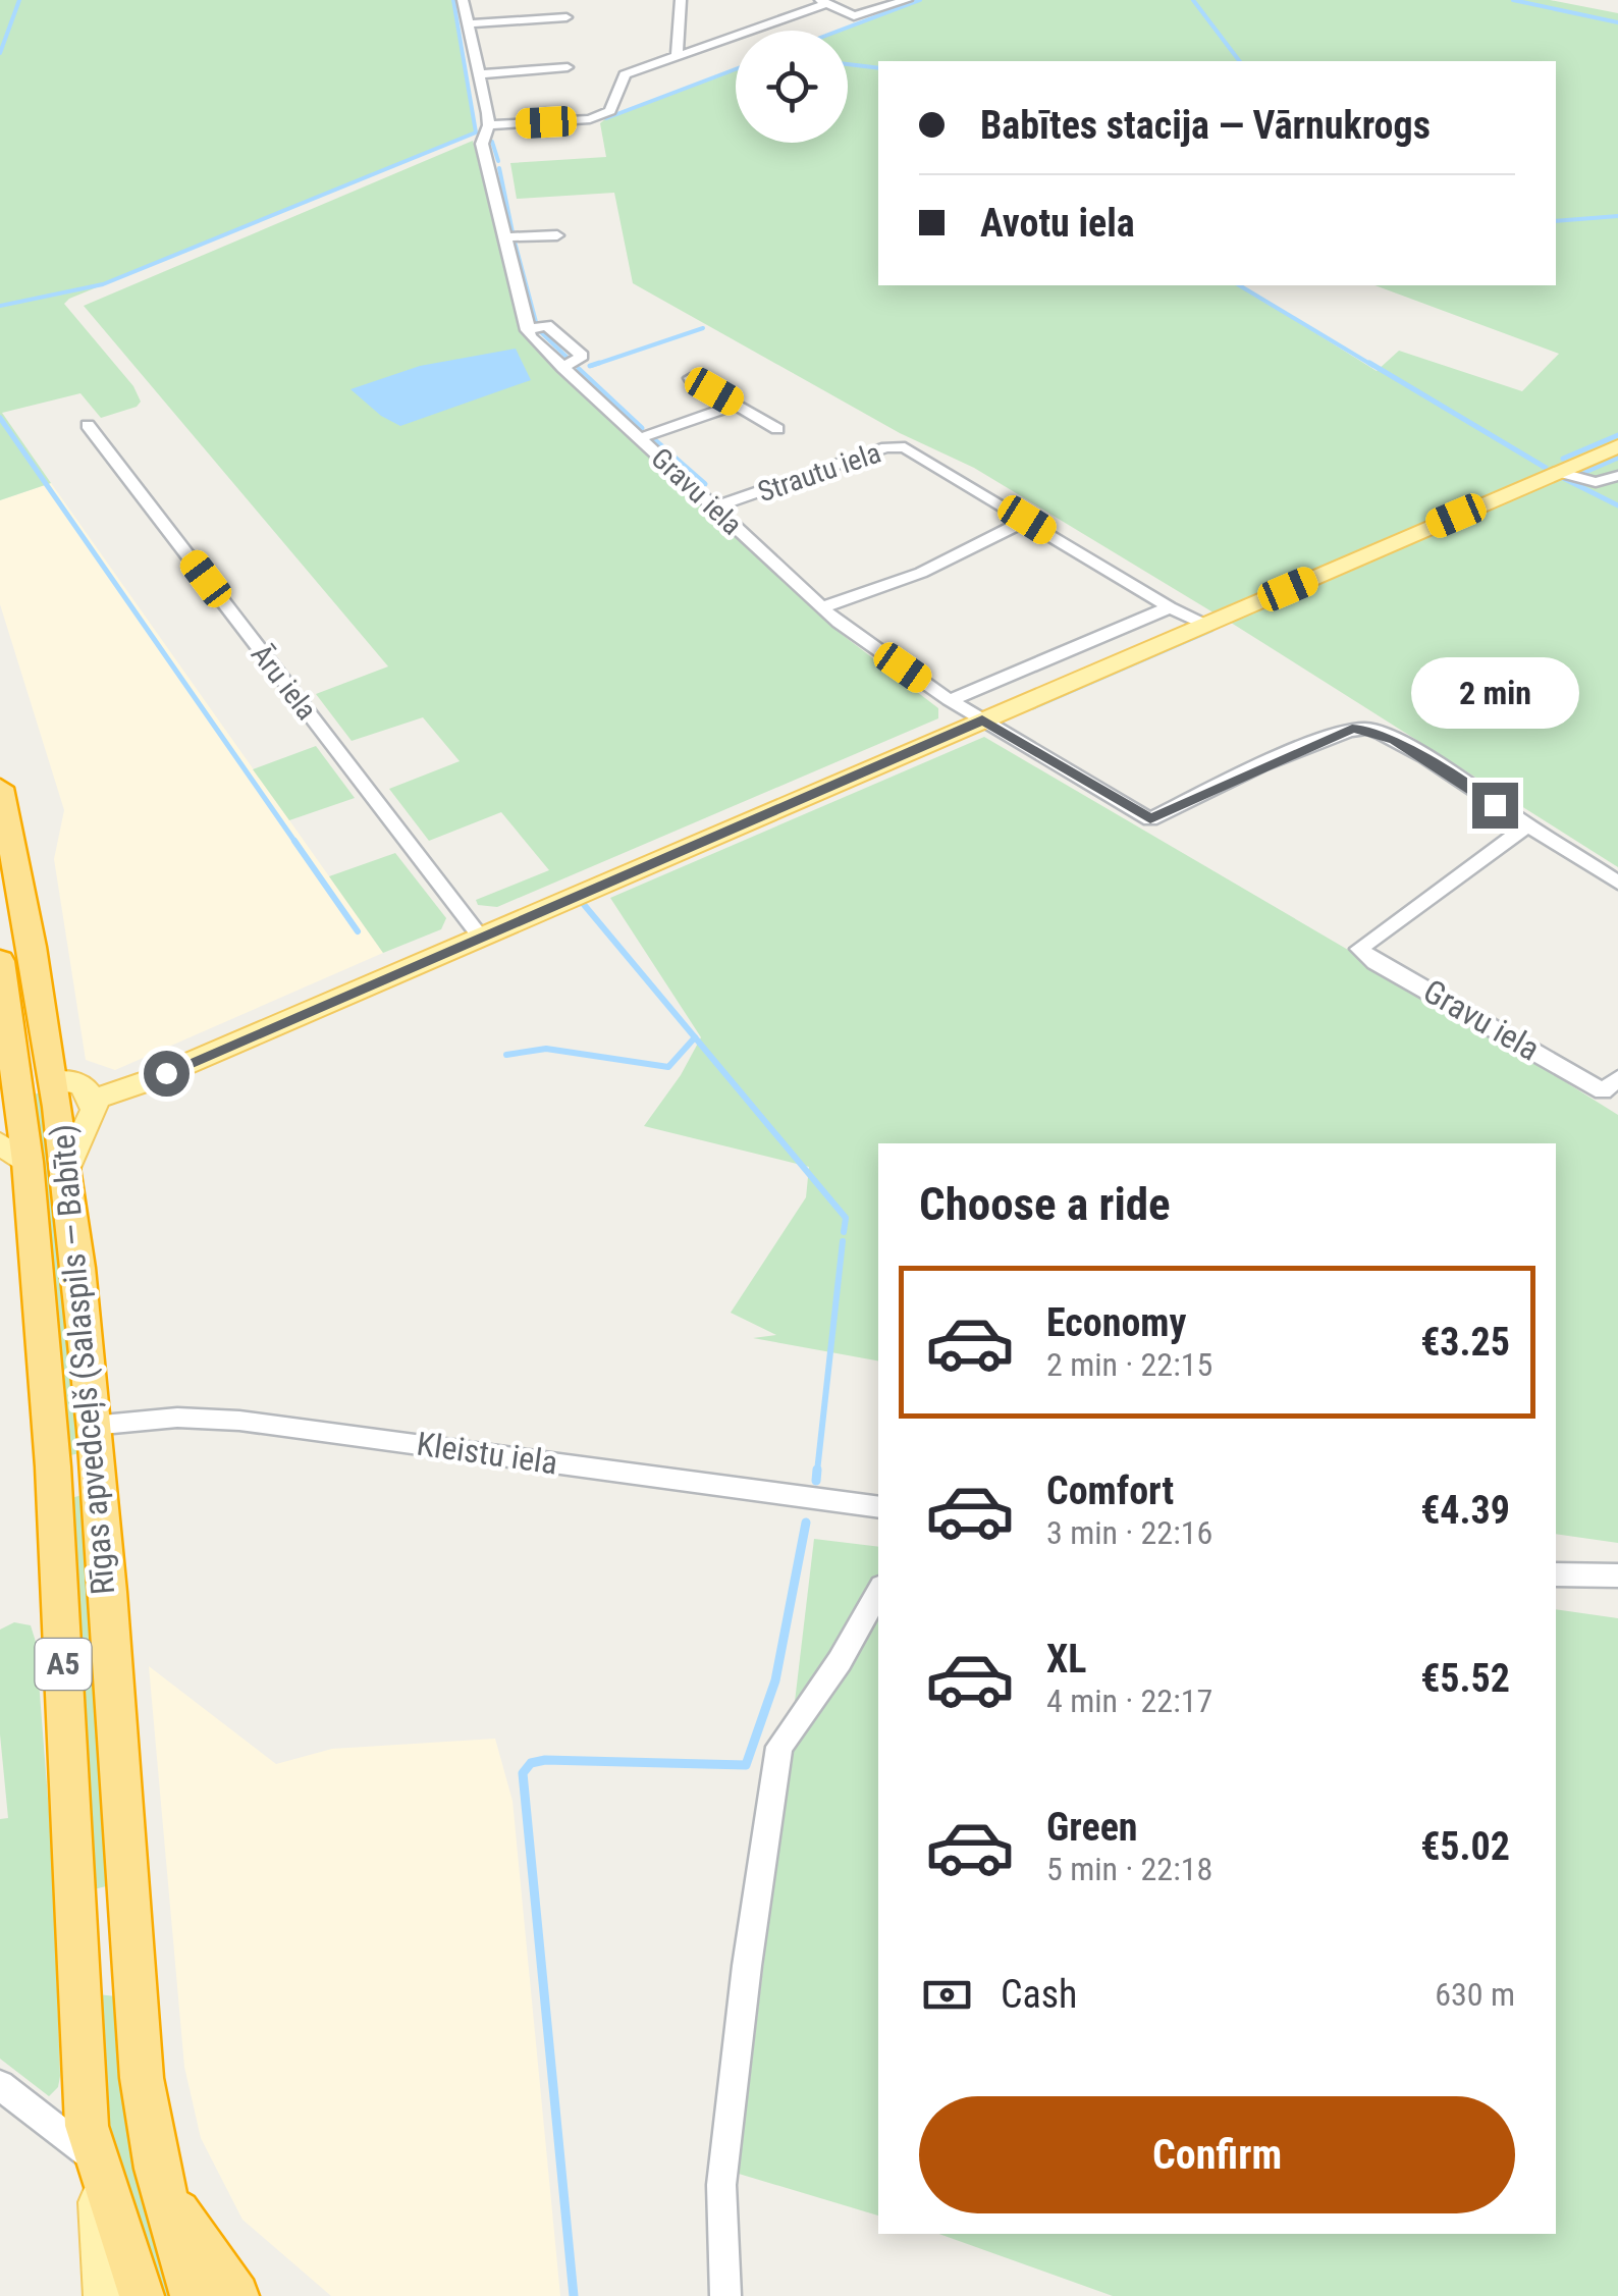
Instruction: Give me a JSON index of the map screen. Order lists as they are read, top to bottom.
{
  "streets": {
    "highway": ["Rīgas apvedceļš (Salaspils — Babīte)", "A5"],
    "street": [
      "Strautu iela",
      "Gravu iela",
      "Āru iela",
      "Kleistu iela"
    ]
  },
  "crossings": [
    ["Strautu iela", "Gravu iela"],
    ["Rīgas apvedceļš (Salaspils — Babīte)", "Kleistu iela"],
    ["Rīgas apvedceļš (Salaspils — Babīte)", "A5"]
  ],
  "page": {
    "banner": ["Babītes stacija — Vārnukrogs", "Avotu iela"],
    "bubble": "2 min",
    "heading": "Choose a ride",
    "list": [
      {
        "name": "Economy",
        "note": "2 min · 22:15",
        "value": "€3.25"
      },
      {
        "name": "Comfort",
        "note": "3 min · 22:16",
        "value": "€4.39"
      },
      {
        "name": "XL",
        "note": "4 min · 22:17",
        "value": "€5.52"
      },
      {
        "name": "Green",
        "note": "5 min · 22:18",
        "value": "€5.02"
      }
    ],
    "pay": ["Cash", "630 m"],
    "buttons": "Confirm"
  }
}
